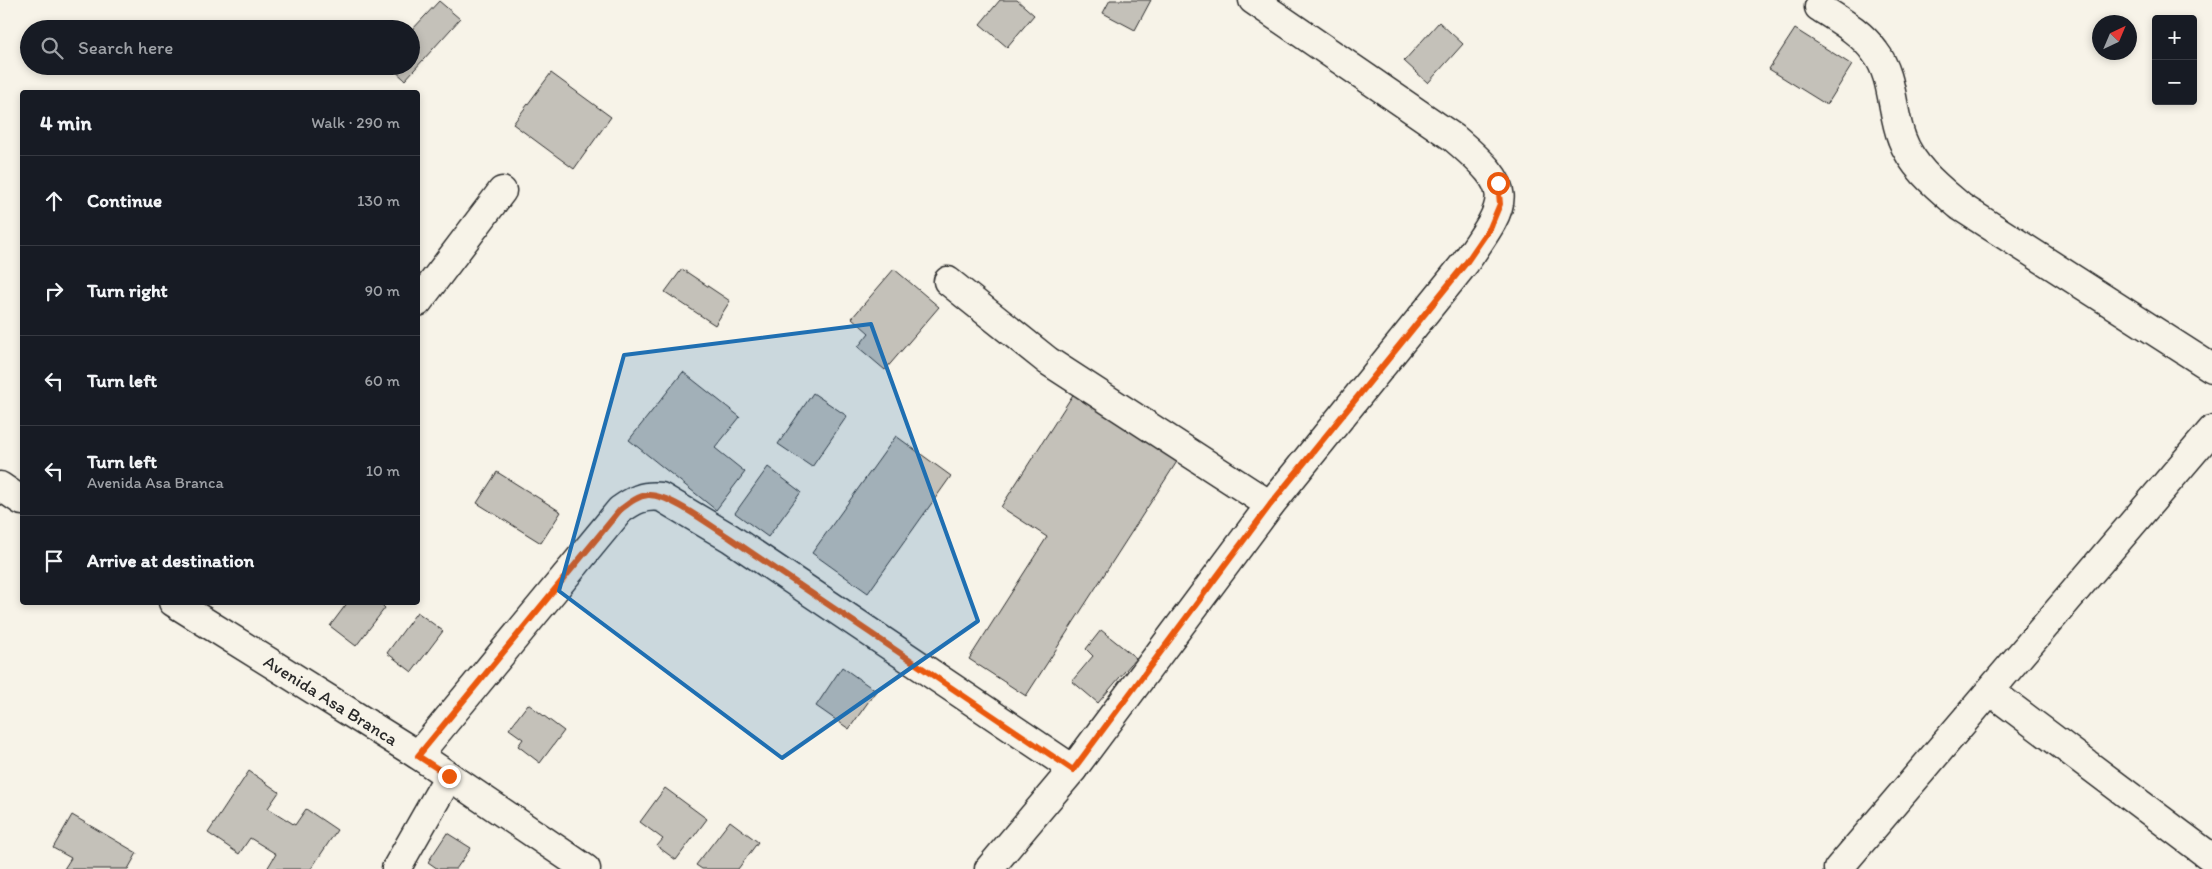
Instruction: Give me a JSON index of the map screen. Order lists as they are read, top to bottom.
{
  "streets": {
    "street": ["Avenida Asa Branca"]
  },
  "north": "top right",
  "page": {
    "map_buttons": ["+", "−"],
    "search": "Search here",
    "heading": ["4 min", "Walk · 290 m"],
    "list": [
      ["Continue", "130 m"],
      ["Turn right", "90 m"],
      ["Turn left", "60 m"],
      ["Turn left", "Avenida Asa Branca", "10 m"],
      "Arrive at destination"
    ]
  }
}
